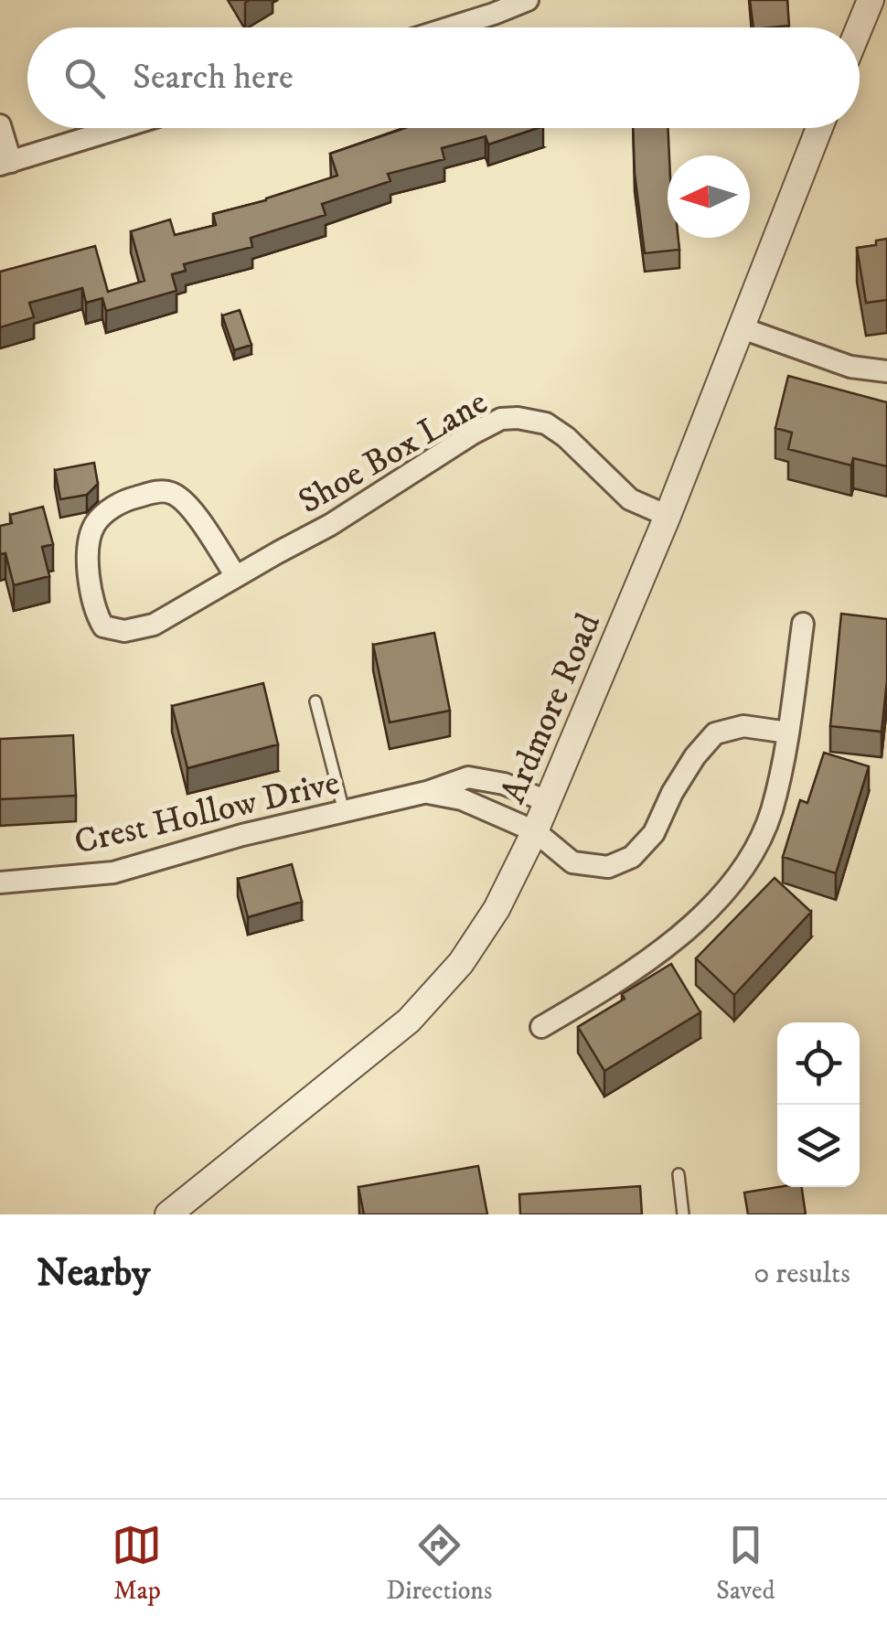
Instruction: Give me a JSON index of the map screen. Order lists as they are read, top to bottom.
{
  "streets": {
    "street": ["Shoe Box Lane", "Ardmore Road", "Crest Hollow Drive"]
  },
  "crossings": [
    ["Shoe Box Lane", "Ardmore Road"],
    ["Ardmore Road", "Crest Hollow Drive"]
  ],
  "north": "left",
  "page": {
    "search": "Search here",
    "heading": ["Nearby", "0 results"],
    "nav": ["Map", "Directions", "Saved"]
  }
}
